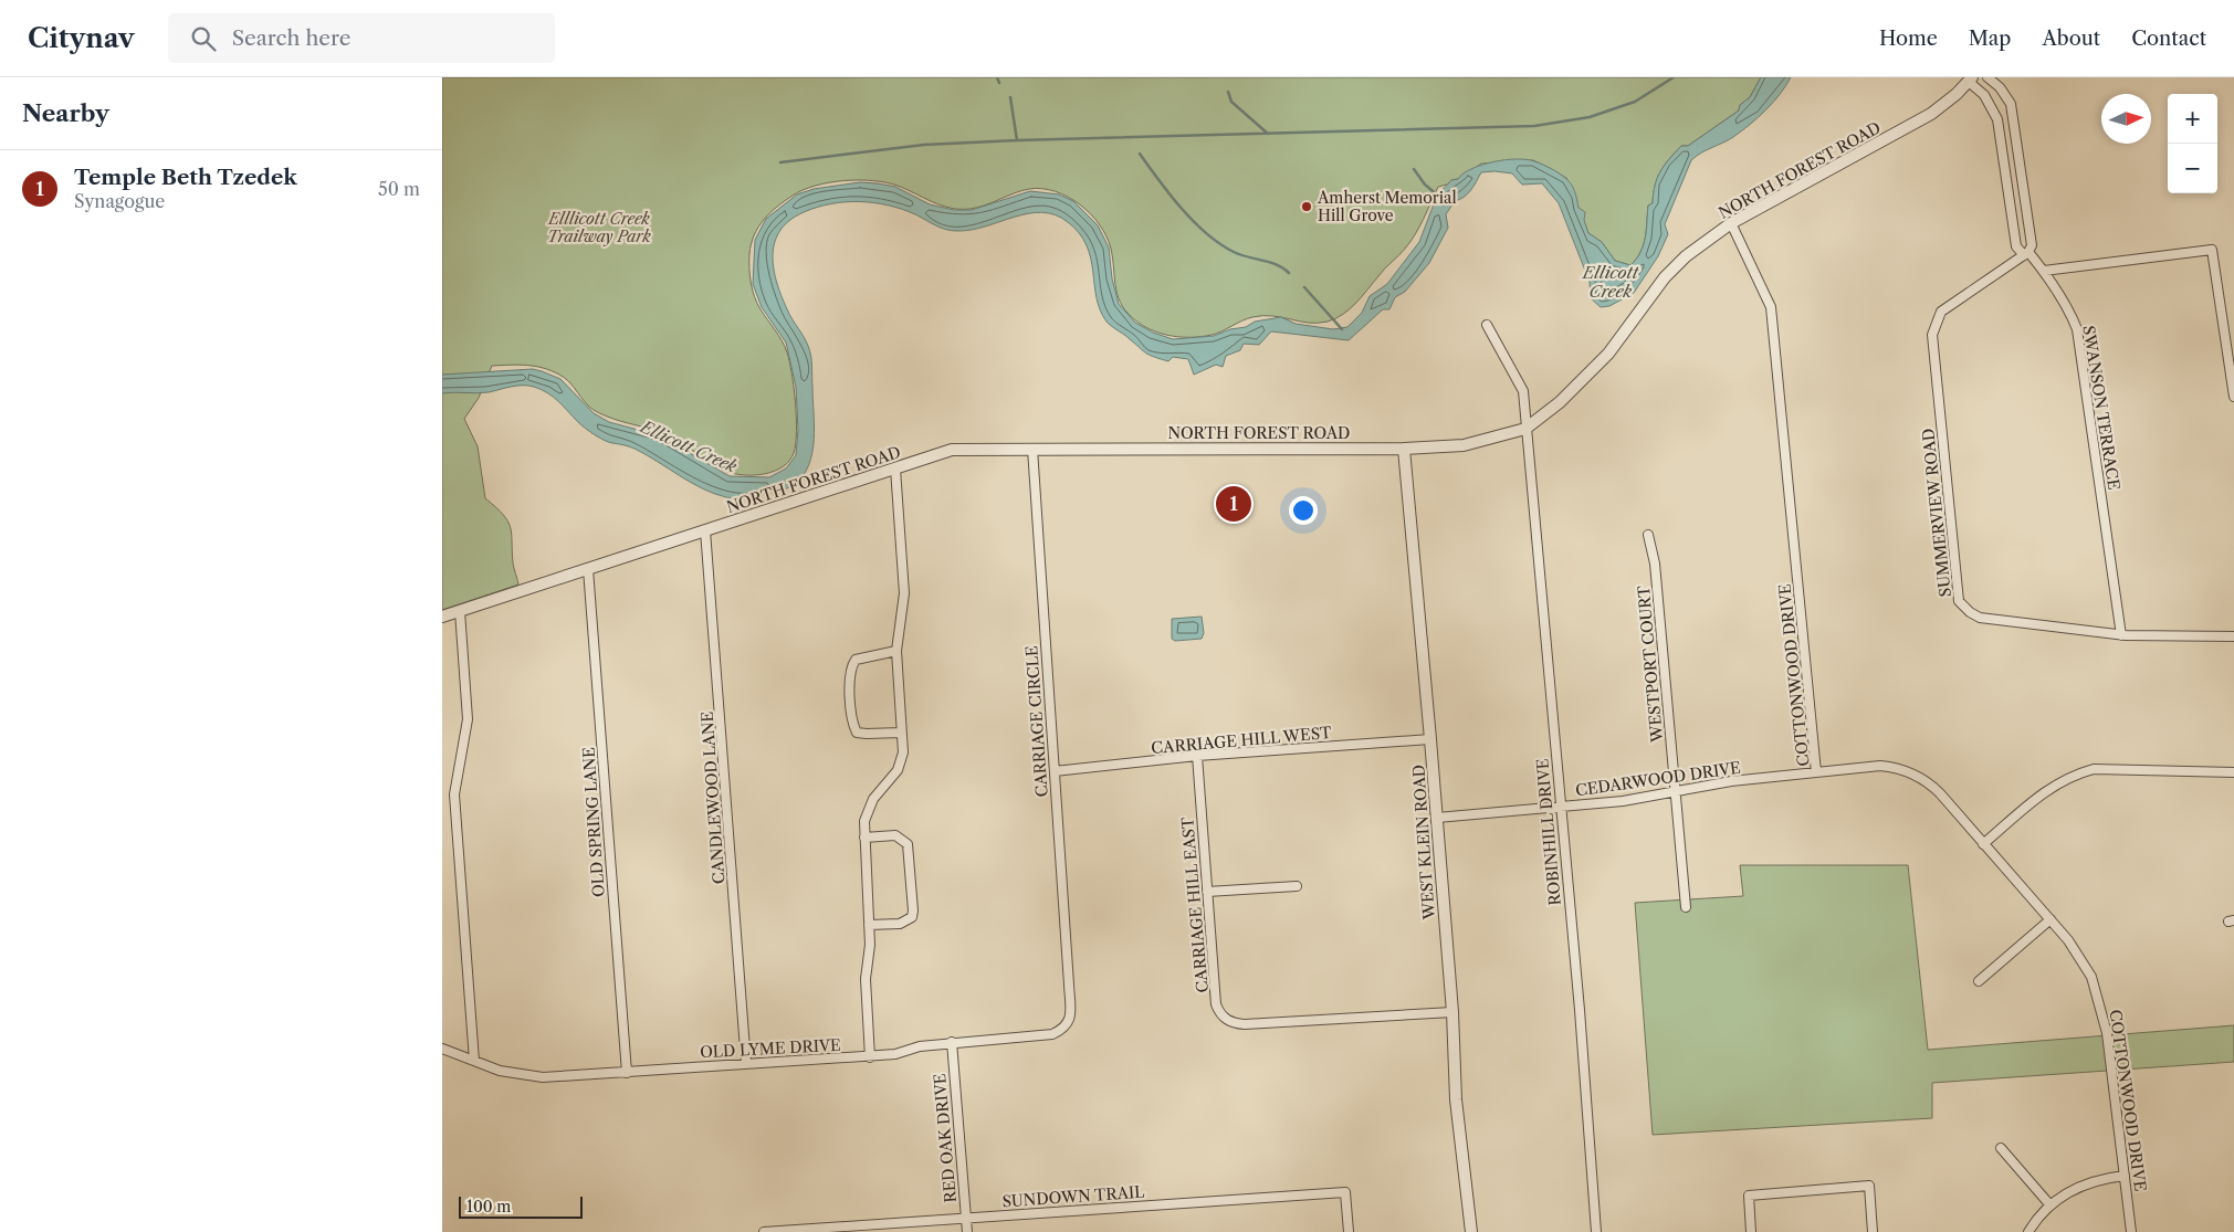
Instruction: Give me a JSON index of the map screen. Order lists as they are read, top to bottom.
{
  "streets": {
    "street": [
      "NORTH FOREST ROAD",
      "SWANSON TERRACE",
      "SUMMERVIEW ROAD",
      "WESTPORT COURT",
      "COTTONWOOD DRIVE",
      "CARRIAGE CIRCLE",
      "CARRIAGE HILL WEST",
      "CEDARWOOD DRIVE",
      "CANDLEWOOD LANE",
      "OLD SPRING LANE",
      "ROBINHILL DRIVE",
      "WEST KLEIN ROAD",
      "CARRIAGE HILL EAST",
      "OLD LYME DRIVE",
      "RED OAK DRIVE",
      "SUNDOWN TRAIL"
    ]
  },
  "crossings": [
    ["NORTH FOREST ROAD", "SWANSON TERRACE"],
    ["NORTH FOREST ROAD", "COTTONWOOD DRIVE"],
    ["NORTH FOREST ROAD", "CARRIAGE CIRCLE"],
    ["NORTH FOREST ROAD", "CANDLEWOOD LANE"],
    ["NORTH FOREST ROAD", "OLD SPRING LANE"],
    ["NORTH FOREST ROAD", "ROBINHILL DRIVE"],
    ["NORTH FOREST ROAD", "WEST KLEIN ROAD"],
    ["SWANSON TERRACE", "SUMMERVIEW ROAD"],
    ["WESTPORT COURT", "CEDARWOOD DRIVE"],
    ["COTTONWOOD DRIVE", "CEDARWOOD DRIVE"],
    ["CARRIAGE CIRCLE", "CARRIAGE HILL WEST"],
    ["CARRIAGE CIRCLE", "OLD LYME DRIVE"],
    ["CARRIAGE HILL WEST", "WEST KLEIN ROAD"],
    ["CARRIAGE HILL WEST", "CARRIAGE HILL EAST"],
    ["CEDARWOOD DRIVE", "ROBINHILL DRIVE"],
    ["CEDARWOOD DRIVE", "WEST KLEIN ROAD"],
    ["CANDLEWOOD LANE", "OLD LYME DRIVE"],
    ["OLD SPRING LANE", "OLD LYME DRIVE"],
    ["WEST KLEIN ROAD", "CARRIAGE HILL EAST"],
    ["OLD LYME DRIVE", "RED OAK DRIVE"],
    ["RED OAK DRIVE", "SUNDOWN TRAIL"]
  ],
  "water": ["Ellicott Creek"],
  "parks": ["Elllicott Creek Trailway Park"],
  "places": ["Amherst Memorial Hill Grove"],
  "scale_bar": "100 m",
  "north": "right",
  "page": {
    "header": "Citynav",
    "search": "Search here",
    "nav": [
      "Home",
      "Map",
      "About",
      "Contact"
    ],
    "heading": "Nearby",
    "map_buttons": ["+", "−"],
    "list": [
      {
        "mark": "1",
        "name": "Temple Beth Tzedek",
        "note": "Synagogue",
        "value": "50 m"
      }
    ],
    "pins": "1",
    "scale": "100 m"
  }
}
